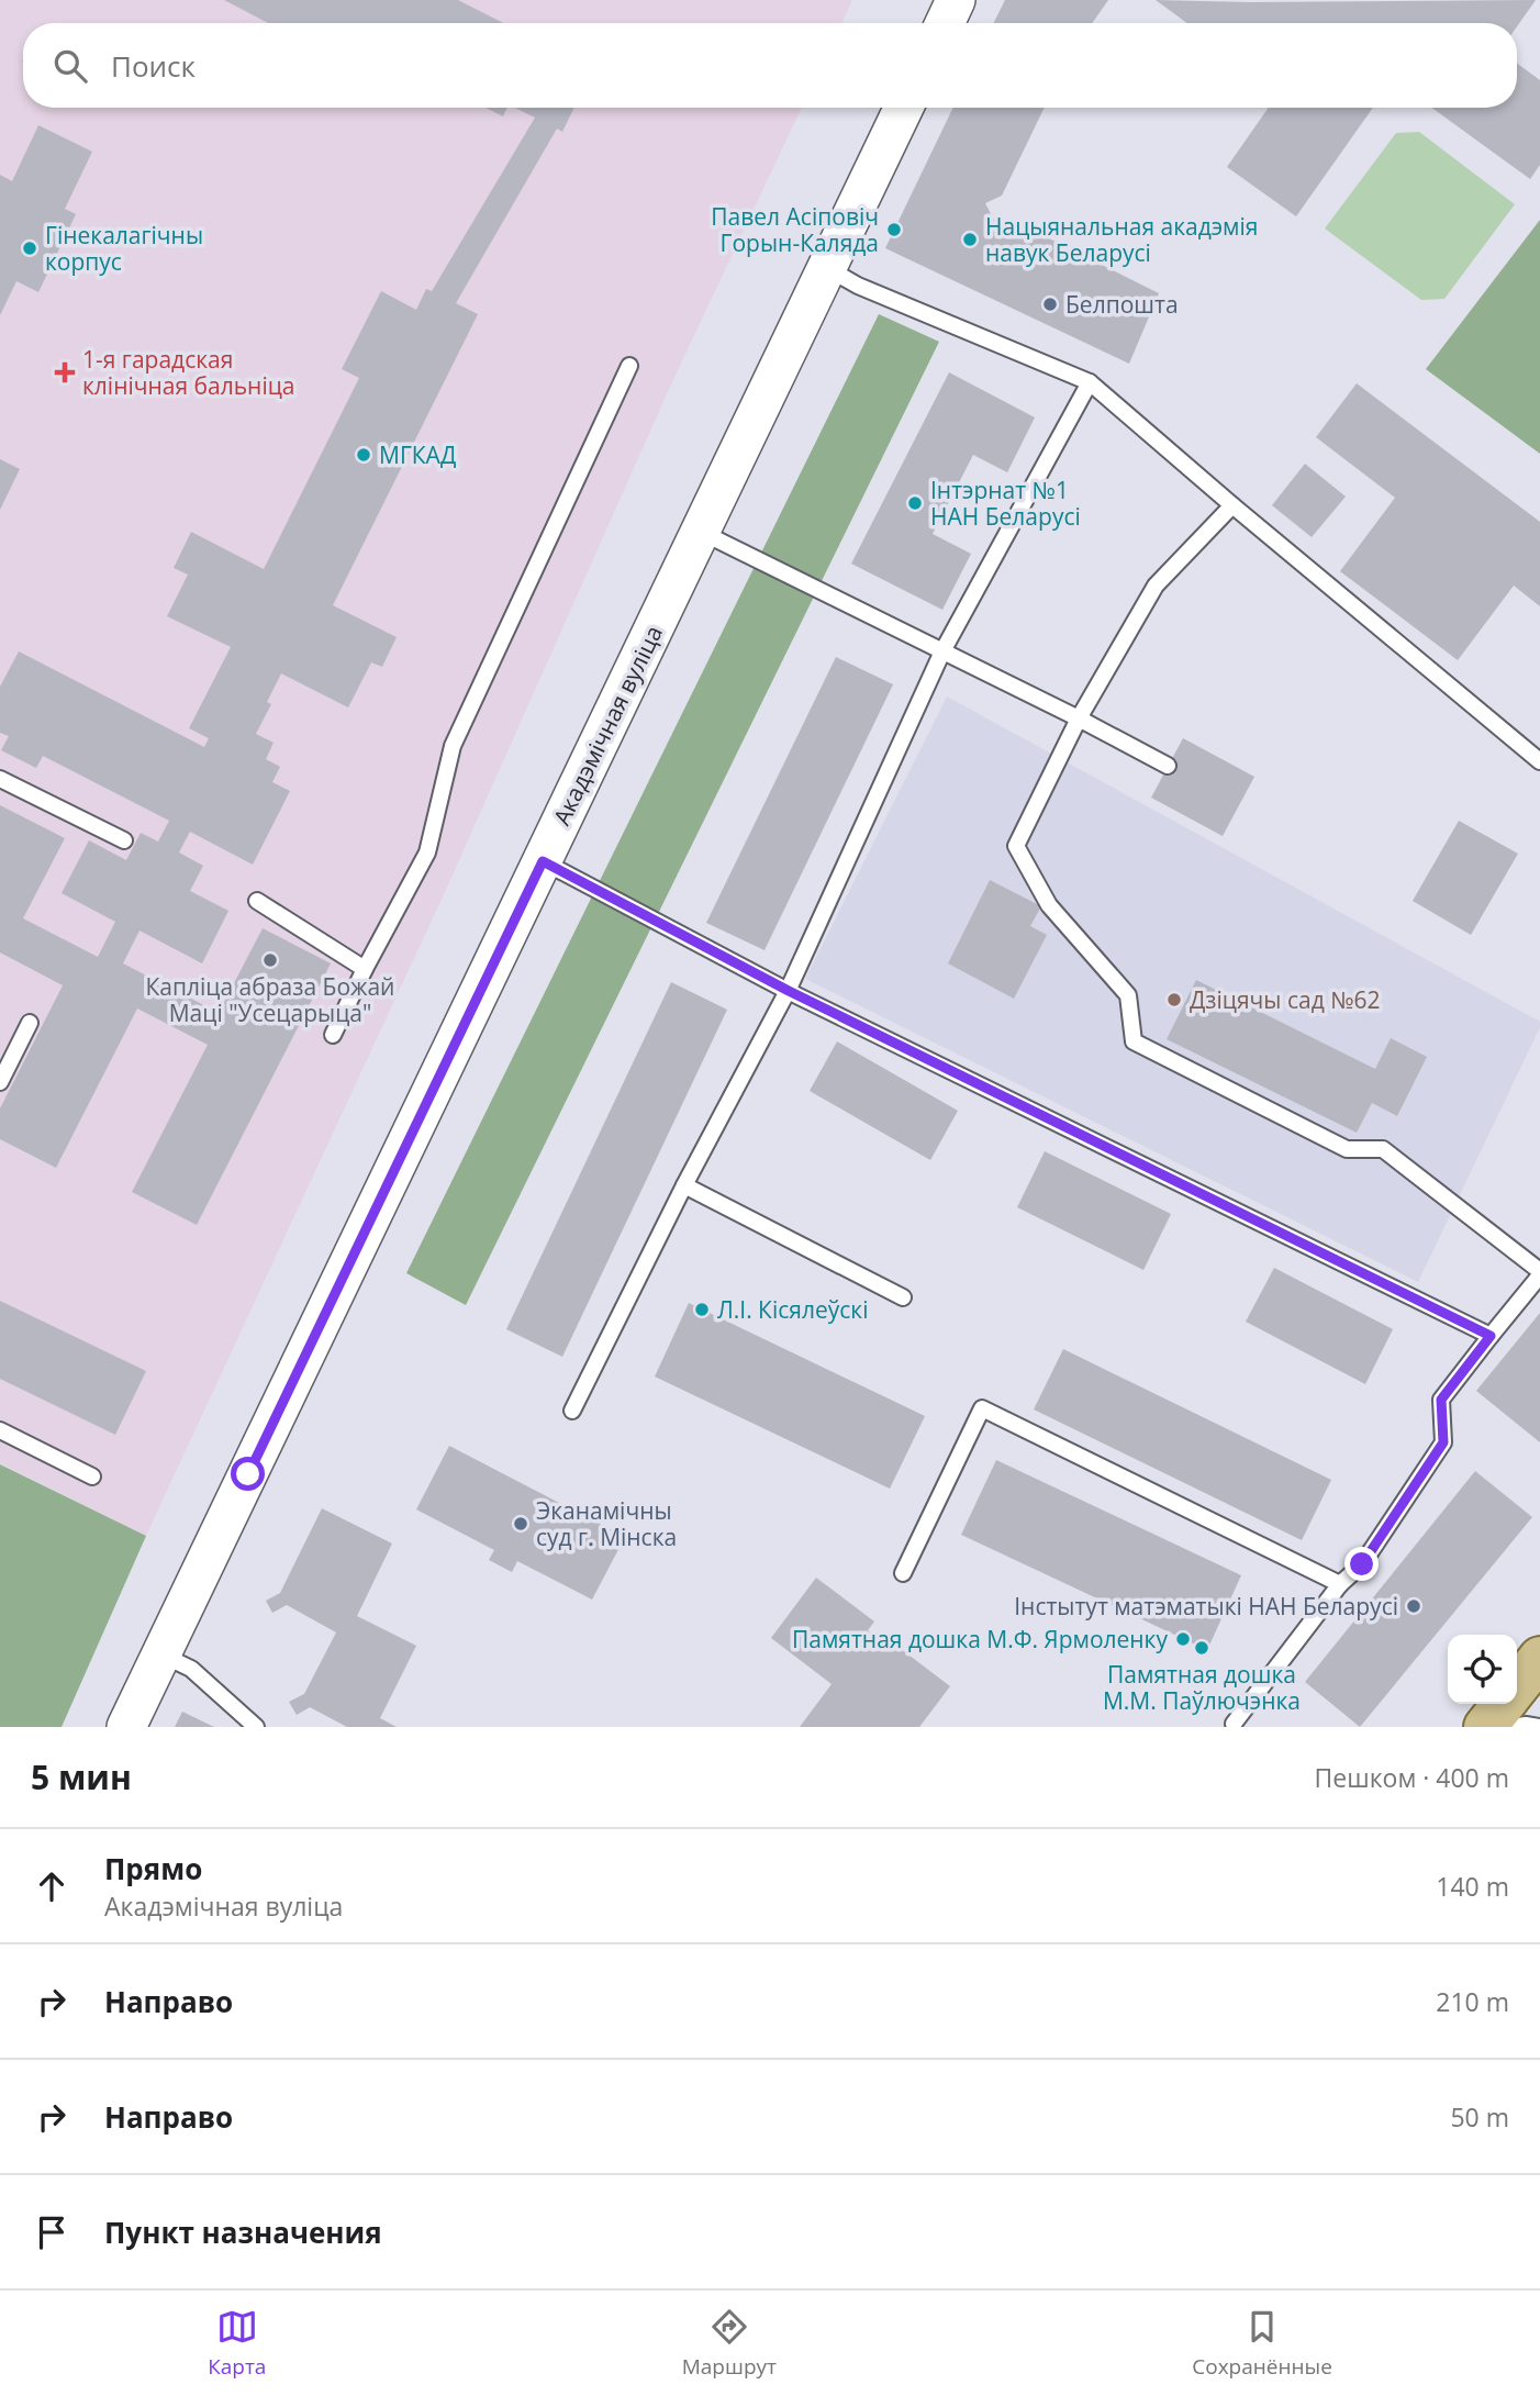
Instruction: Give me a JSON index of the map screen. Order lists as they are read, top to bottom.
{
  "streets": {
    "street": ["Акадэмічная вуліца"]
  },
  "places": {
    "other": [
      "Павел Асіповіч Горын-Каляда",
      "Нацыянальная акадэмія навук Беларусі",
      "Гінекалагічны корпус",
      "Белпошта",
      "МГКАД",
      "Інтэрнат №1 НАН Беларусі",
      "Капліца абраза Божай Маці \"Усецарыца\"",
      "Дзіцячы сад №62",
      "Л.І. Кісялеўскі",
      "Эканамічны суд г. Мінска",
      "Інстытут матэматыкі НАН Беларусі",
      "Памятная дошка М.Ф. Ярмоленку",
      "Памятная дошка М.М. Паўлючэнка"
    ],
    "health": ["1-я гарадская клінічная бальніца"]
  },
  "page": {
    "search": "Поиск",
    "heading": ["5 мин", "Пешком · 400 m"],
    "list": [
      ["Прямо", "Акадэмічная вуліца", "140 m"],
      ["Направо", "210 m"],
      ["Направо", "50 m"],
      "Пункт назначения"
    ],
    "nav": ["Карта", "Маршрут", "Сохранённые"]
  }
}
